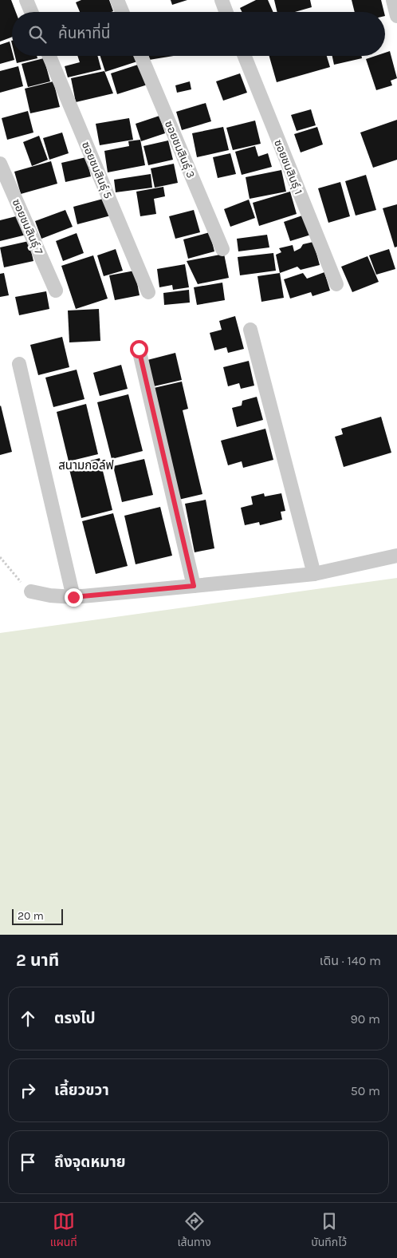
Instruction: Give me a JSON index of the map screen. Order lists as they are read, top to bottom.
{
  "streets": {
    "street": [
      "ซอยชมสินธุ์ 3",
      "ซอยชมสินธุ์ 1",
      "ซอยชมสินธุ์ 5",
      "ซอยชมสินธุ์ 7"
    ]
  },
  "districts": ["สนามกอล์ฟ"],
  "scale_bar": "20 m",
  "page": {
    "search": "ค้นหาที่นี่",
    "scale": "20 m",
    "heading": ["2 นาที", "เดิน · 140 m"],
    "list": [
      ["ตรงไป", "90 m"],
      ["เลี้ยวขวา", "50 m"],
      "ถึงจุดหมาย"
    ],
    "nav": ["แผนที่", "เส้นทาง", "บันทึกไว้"]
  }
}
